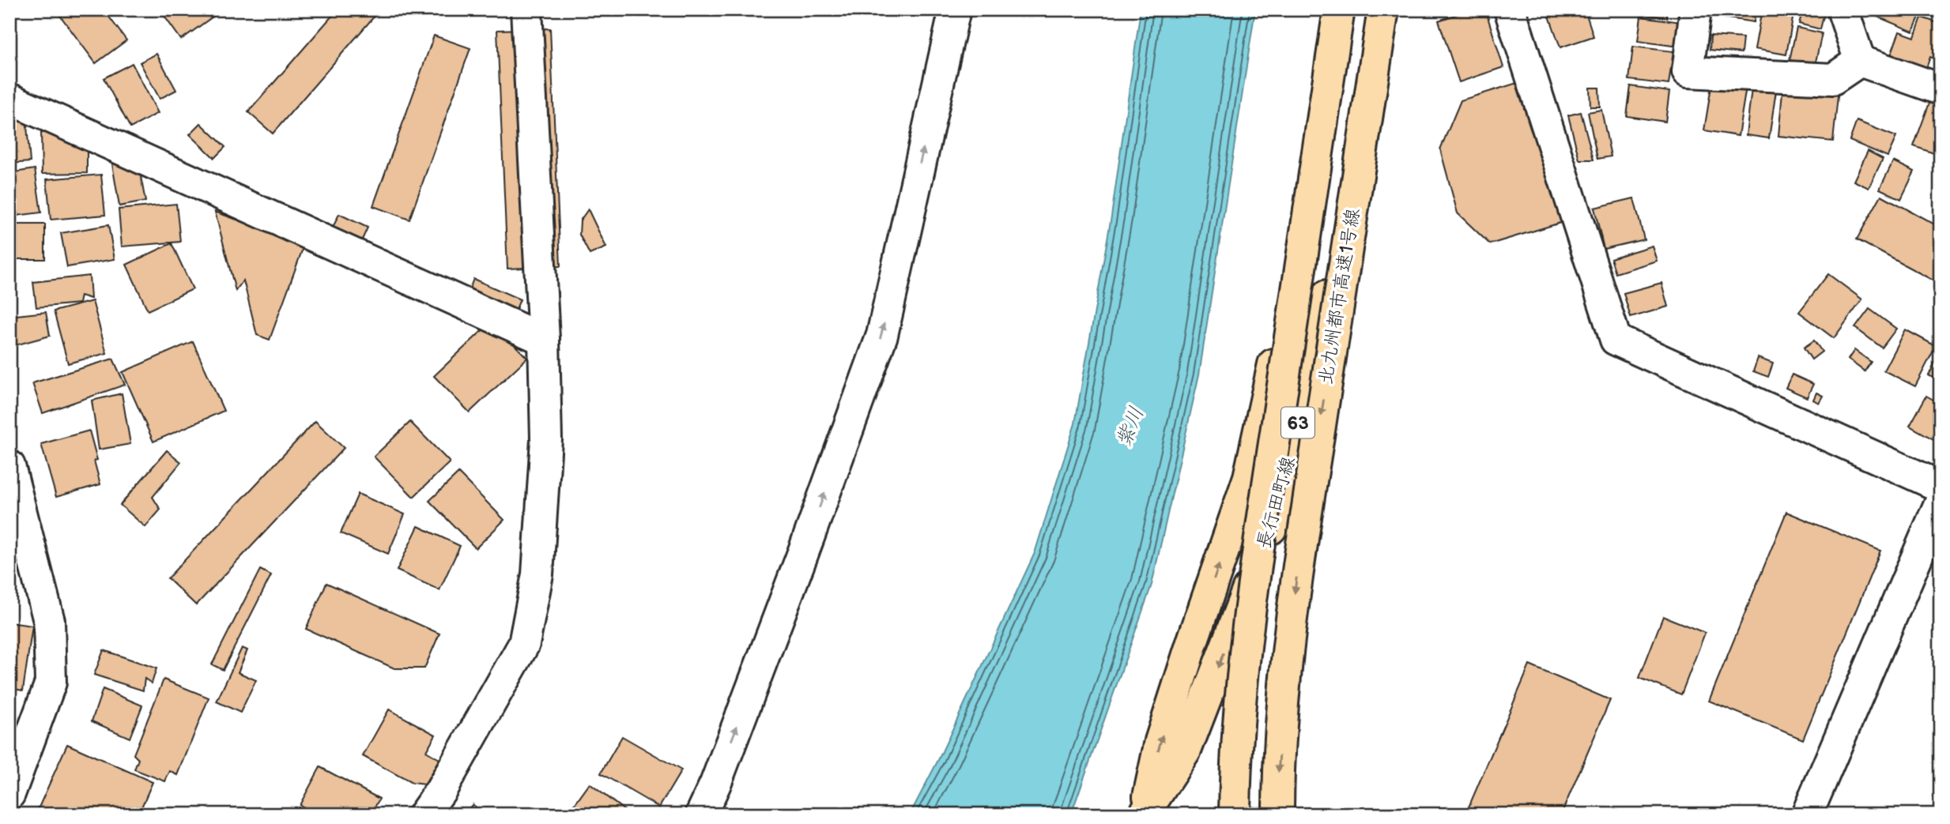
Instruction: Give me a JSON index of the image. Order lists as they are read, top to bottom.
{
  "streets": {
    "main road": ["北九州都市高速1号線", "63", "長行田町線"]
  },
  "water": ["紫川"]
}
